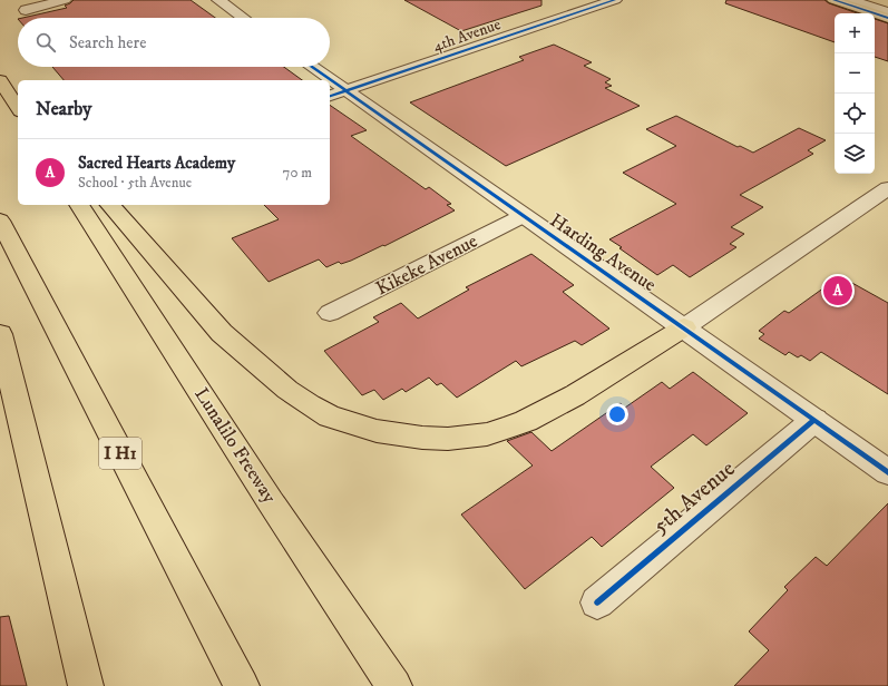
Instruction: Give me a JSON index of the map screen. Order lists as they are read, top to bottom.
{
  "streets": {
    "main road": ["Lunalilo Freeway", "I H1"],
    "street": [
      "4th Avenue",
      "Harding Avenue",
      "Kikeke Avenue",
      "5th Avenue"
    ]
  },
  "crossings": [
    ["4th Avenue", "Harding Avenue"],
    ["Harding Avenue", "Kikeke Avenue"],
    ["Harding Avenue", "5th Avenue"]
  ],
  "page": {
    "map_buttons": ["+", "−"],
    "search": "Search here",
    "heading": "Nearby",
    "list": [
      {
        "mark": "A",
        "name": "Sacred Hearts Academy",
        "note": "School · 5th Avenue",
        "value": "70 m"
      }
    ],
    "pins": "A"
  }
}
